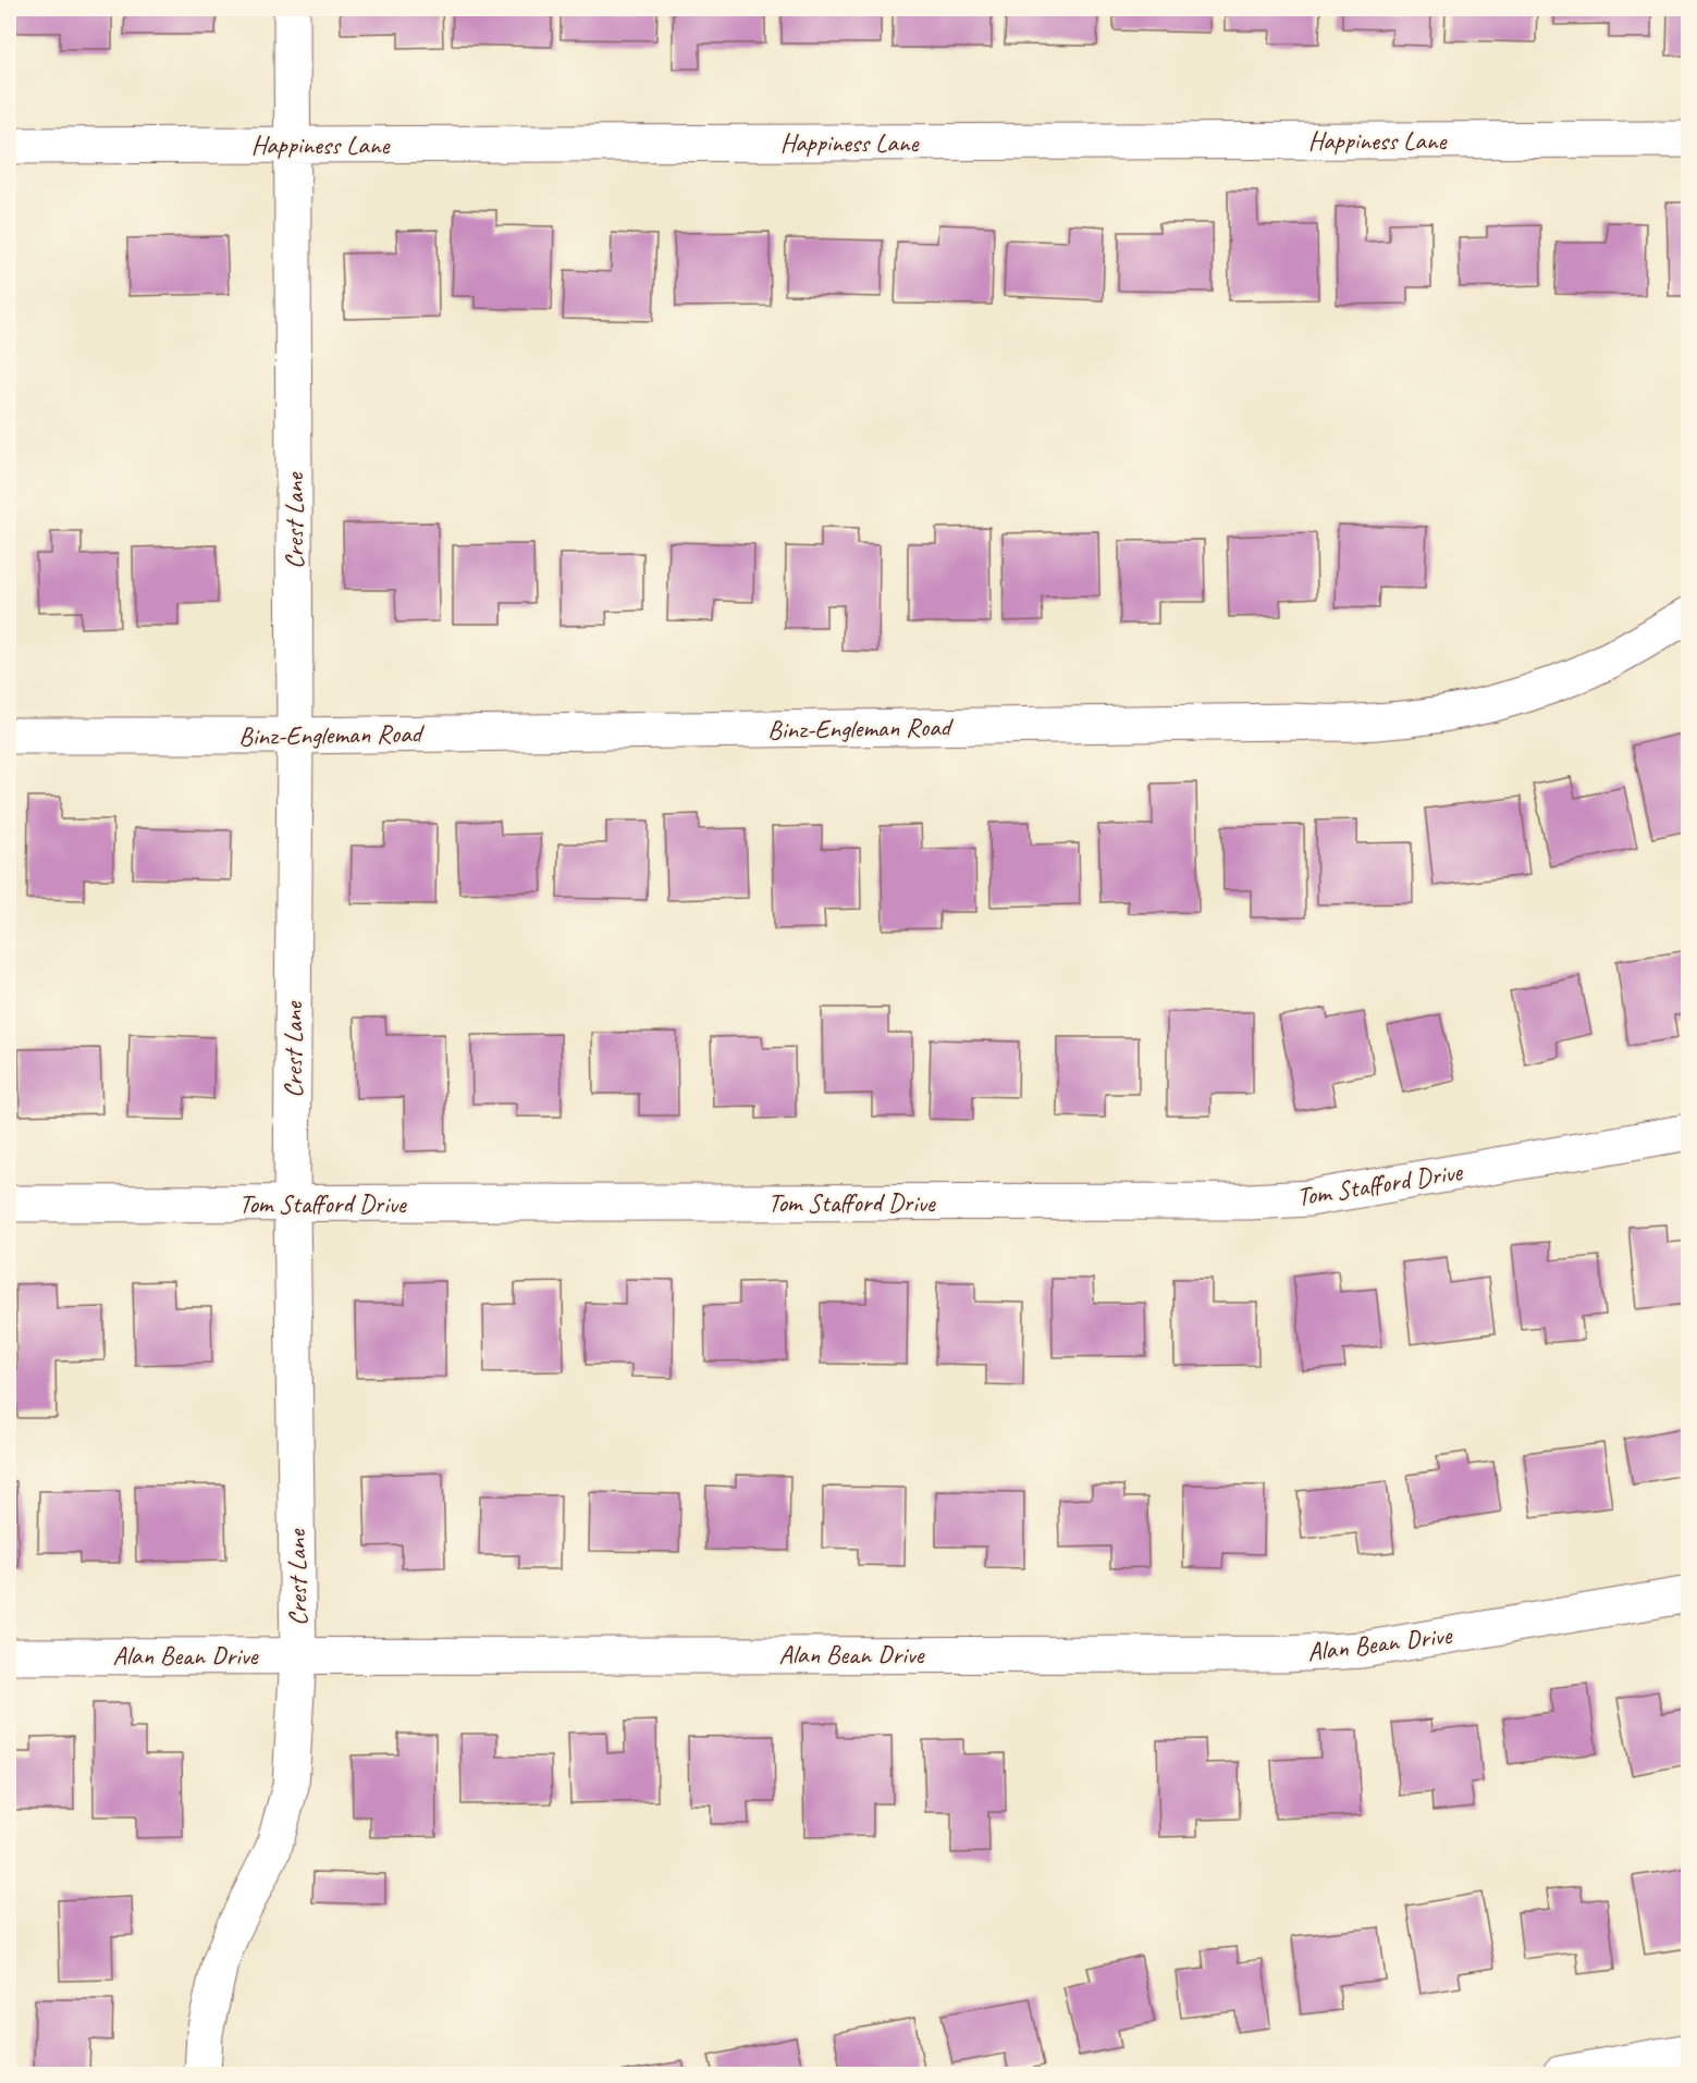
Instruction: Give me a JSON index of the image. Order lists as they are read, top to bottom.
{
  "streets": {
    "street": [
      "Happiness Lane",
      "Crest Lane",
      "Binz-Engleman Road",
      "Tom Stafford Drive",
      "Alan Bean Drive"
    ]
  },
  "crossings": [
    ["Happiness Lane", "Crest Lane"],
    ["Crest Lane", "Binz-Engleman Road"],
    ["Crest Lane", "Tom Stafford Drive"],
    ["Crest Lane", "Alan Bean Drive"]
  ]
}
